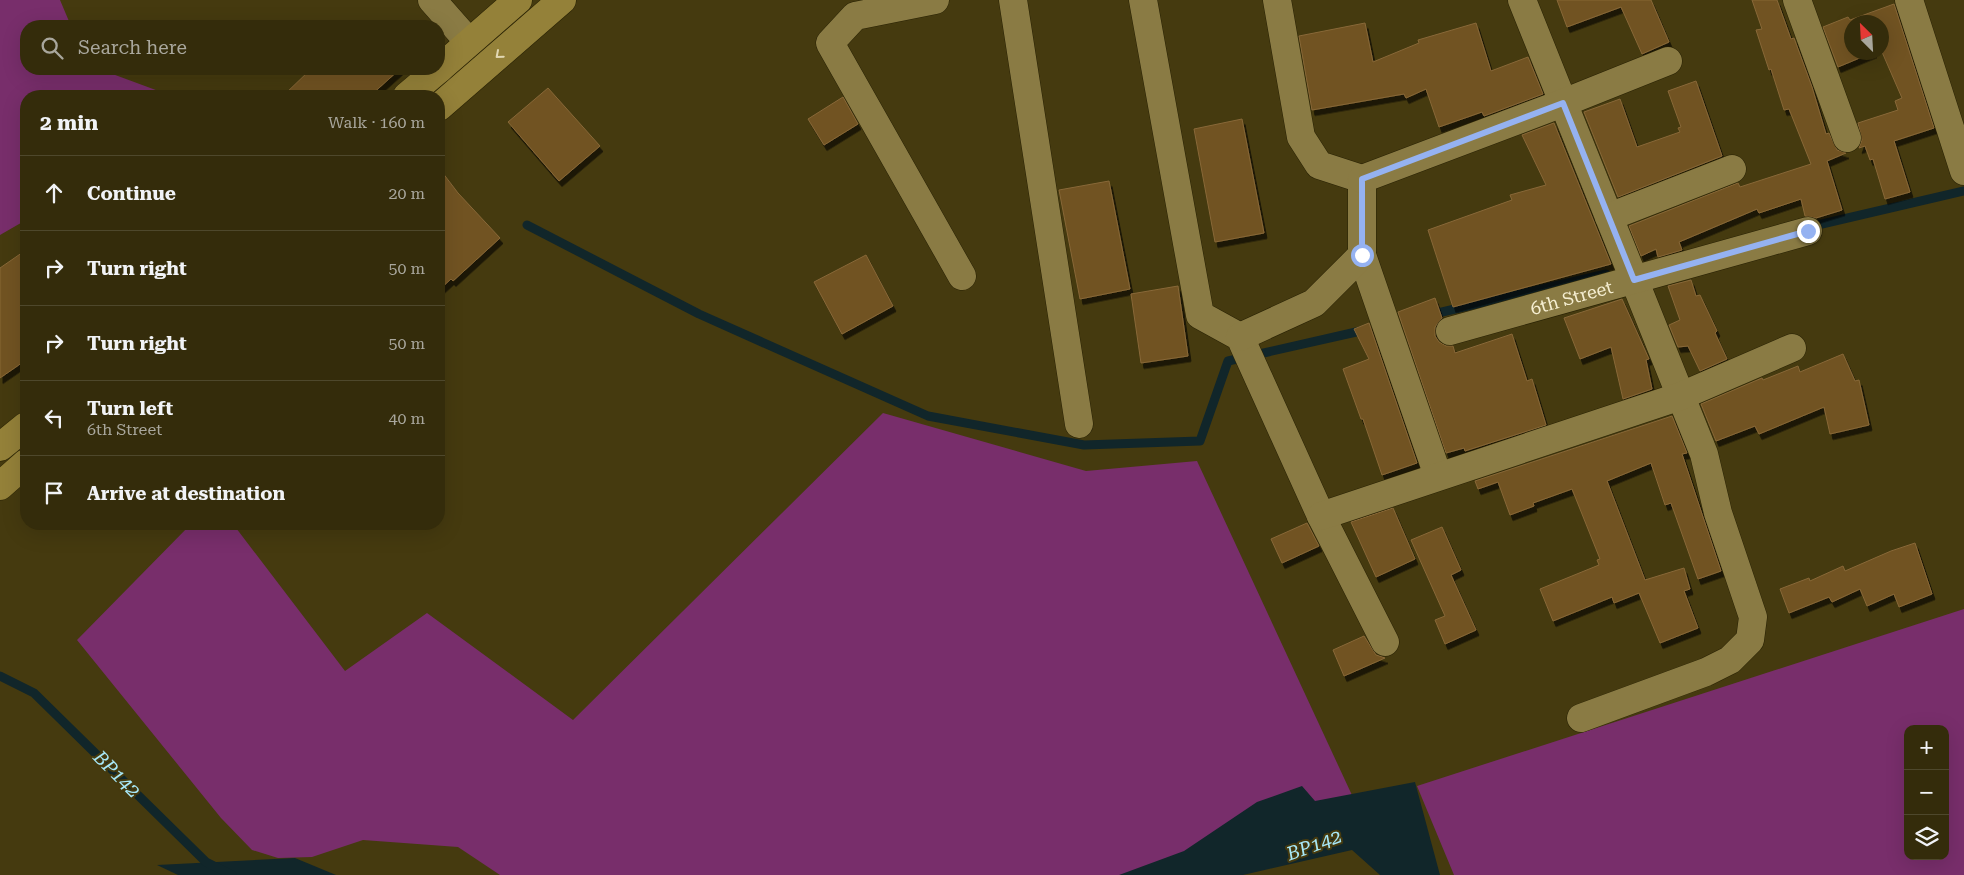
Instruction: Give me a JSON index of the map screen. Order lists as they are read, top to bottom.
{
  "streets": {
    "street": ["6th Street"]
  },
  "water": ["BP142"],
  "north": "top left",
  "page": {
    "search": "Search here",
    "heading": ["2 min", "Walk · 160 m"],
    "list": [
      ["Continue", "20 m"],
      ["Turn right", "50 m"],
      ["Turn right", "50 m"],
      ["Turn left", "6th Street", "40 m"],
      "Arrive at destination"
    ],
    "map_buttons": ["+", "−"]
  }
}
